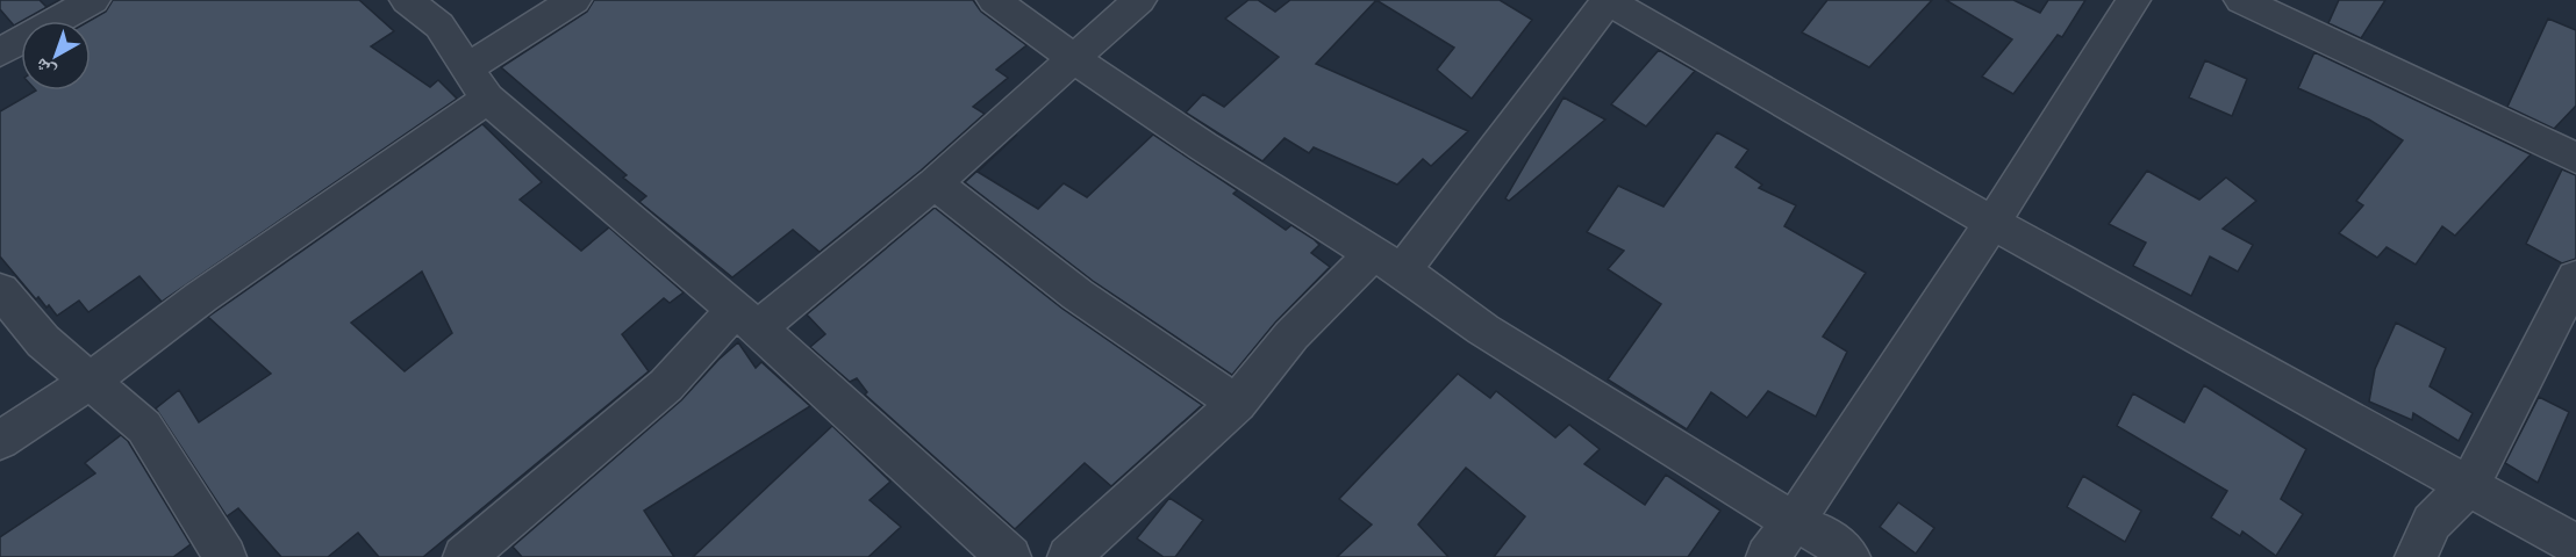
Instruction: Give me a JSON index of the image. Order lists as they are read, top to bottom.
{
  "north": "bottom left"
}
